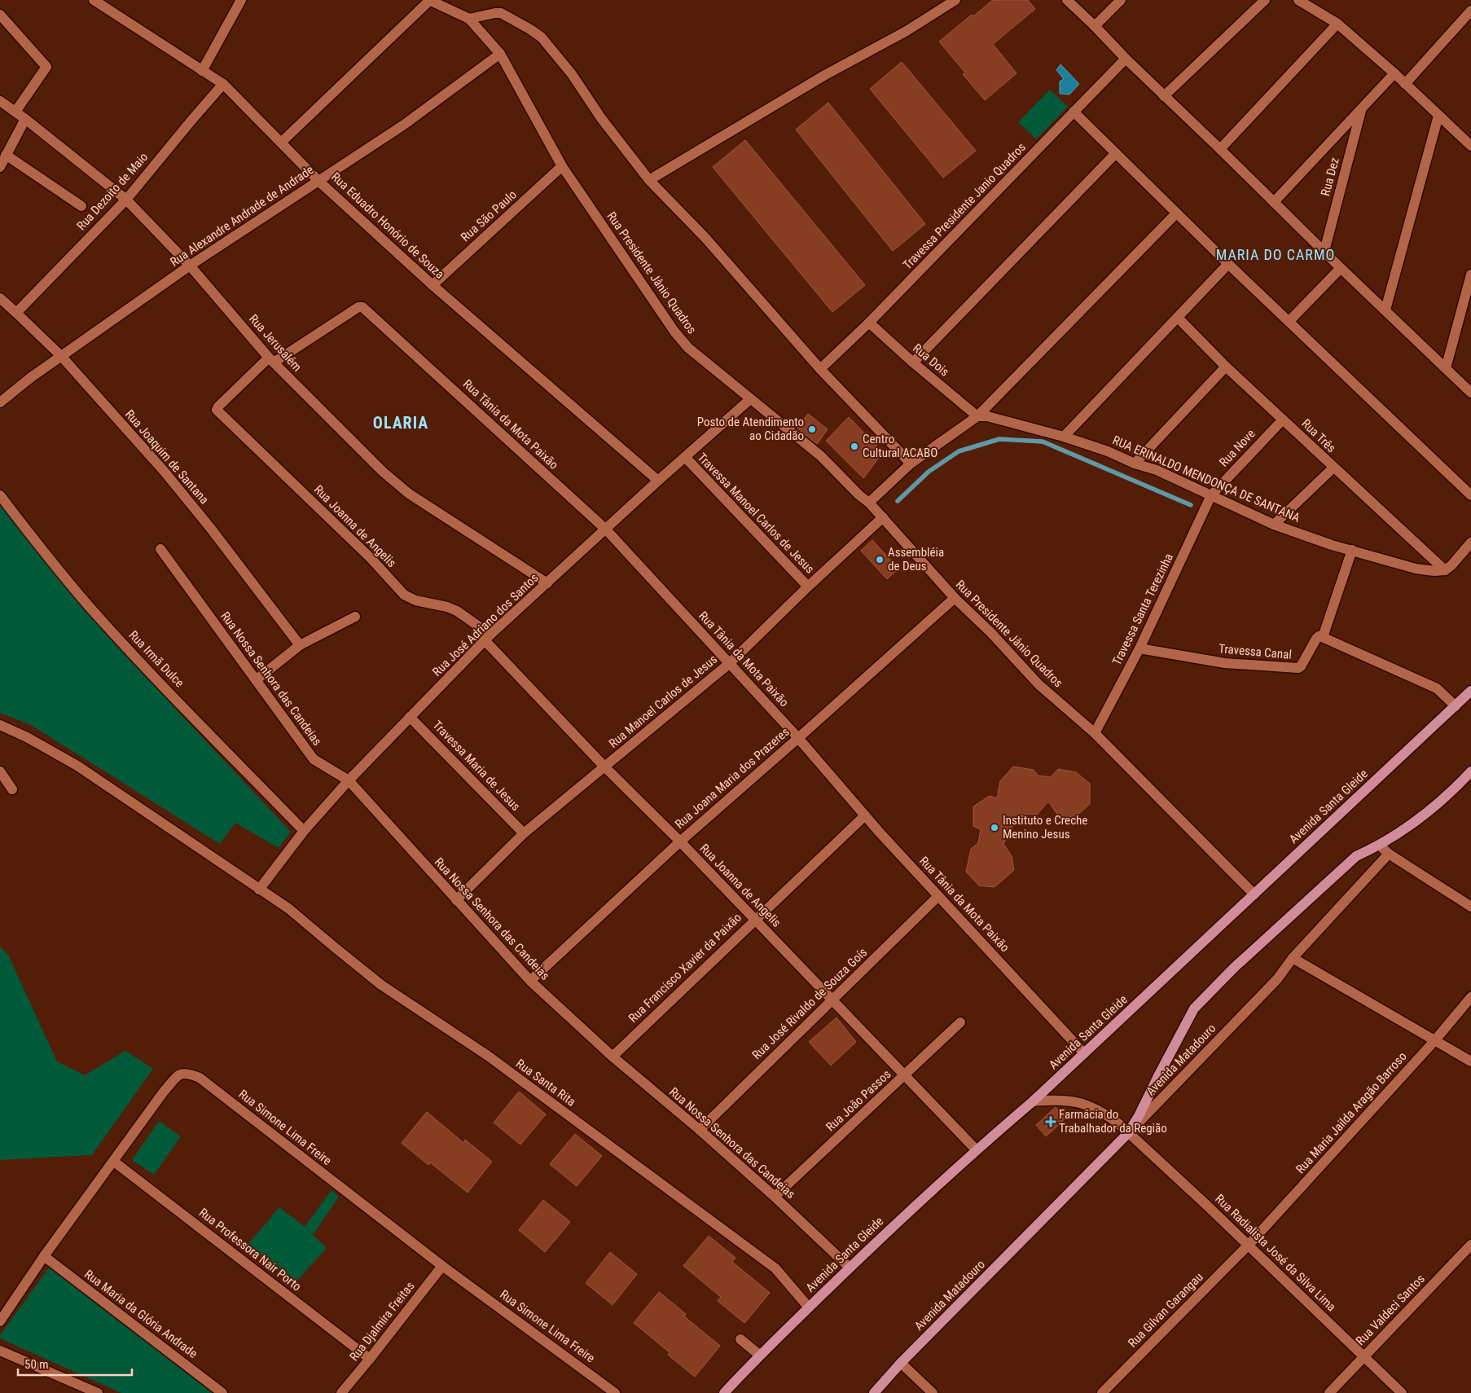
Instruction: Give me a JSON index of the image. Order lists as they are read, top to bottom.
{
  "streets": {
    "main road": ["Avenida Santa Gleide", "Avenida Matadouro"],
    "street": [
      "Rua Dez",
      "Rua Dezoito de Maio",
      "Travessa Presidente Janio Quadros",
      "Rua Alexandre Andrade de Andrade",
      "Rua São Paulo",
      "Rua Eduadro Honório de Souza",
      "Rua Presidente Jânio Quadros",
      "Rua Jerusalém",
      "Rua Dois",
      "Rua Tânia da Mota Paixão",
      "Rua Três",
      "Rua Nove",
      "Rua Joaquim de Santana",
      "RUA ERINALDO MENDONÇA DE SANTANA",
      "Travessa Manoel Carlos de Jesus",
      "Rua Joanna de Angelis",
      "Travessa Santa Terezinha",
      "Rua José Adriano dos Santos",
      "Travessa Canal",
      "Rua Irmã Dulce",
      "Rua Nossa Senhora das Candeias",
      "Rua Manoel Carlos de Jesus",
      "Travessa Maria de Jesus",
      "Rua Joana Maria dos Prazeres",
      "Rua Francisco Xavier da Paixão",
      "Rua José Rivaldo de Souza Goís",
      "Rua Santa Rita",
      "Rua João Passos",
      "Rua Maria Jailda Aragão Barroso",
      "Rua Simone Lima Freire",
      "Rua Professora Nair Porto",
      "Rua Radialista José da Silva Lima",
      "Rua Gilvan Garangau",
      "Rua Valdeci Santos",
      "Rua Maria da Glória Andrade",
      "Rua Djalmira Freitas"
    ]
  },
  "crossings": [
    ["Rua Dezoito de Maio", "Rua Eduadro Honório de Souza"],
    ["Rua Dezoito de Maio", "Rua Jerusalém"],
    ["Rua Dezoito de Maio", "Rua Joaquim de Santana"],
    ["Travessa Presidente Janio Quadros", "Rua Dois"],
    ["Rua Alexandre Andrade de Andrade", "Rua Eduadro Honório de Souza"],
    ["Rua Alexandre Andrade de Andrade", "Rua Presidente Jânio Quadros"],
    ["Rua Alexandre Andrade de Andrade", "Rua Jerusalém"],
    ["Rua Alexandre Andrade de Andrade", "Rua Joaquim de Santana"],
    ["Rua São Paulo", "Rua Eduadro Honório de Souza"],
    ["Rua São Paulo", "Rua Presidente Jânio Quadros"],
    ["Rua Eduadro Honório de Souza", "Rua José Adriano dos Santos"],
    ["Rua Presidente Jânio Quadros", "Travessa Santa Terezinha"],
    ["Rua Presidente Jânio Quadros", "Rua José Adriano dos Santos"],
    ["Rua Presidente Jânio Quadros", "Rua Manoel Carlos de Jesus"],
    ["Rua Presidente Jânio Quadros", "Rua Joana Maria dos Prazeres"],
    ["Rua Presidente Jânio Quadros", "Avenida Santa Gleide"],
    ["Rua Jerusalém", "Rua Tânia da Mota Paixão"],
    ["Rua Jerusalém", "Rua Joanna de Angelis"],
    ["Rua Jerusalém", "Rua José Adriano dos Santos"],
    ["Rua Dois", "RUA ERINALDO MENDONÇA DE SANTANA"],
    ["Rua Tânia da Mota Paixão", "Rua Joanna de Angelis"],
    ["Rua Tânia da Mota Paixão", "Rua José Adriano dos Santos"],
    ["Rua Tânia da Mota Paixão", "Rua Manoel Carlos de Jesus"],
    ["Rua Tânia da Mota Paixão", "Rua Joana Maria dos Prazeres"],
    ["Rua Tânia da Mota Paixão", "Avenida Santa Gleide"],
    ["Rua Tânia da Mota Paixão", "Rua Francisco Xavier da Paixão"],
    ["Rua Tânia da Mota Paixão", "Rua José Rivaldo de Souza Goís"],
    ["Rua Três", "Rua Nove"],
    ["Rua Três", "RUA ERINALDO MENDONÇA DE SANTANA"],
    ["Rua Nove", "RUA ERINALDO MENDONÇA DE SANTANA"],
    ["Rua Nove", "Travessa Santa Terezinha"],
    ["RUA ERINALDO MENDONÇA DE SANTANA", "Travessa Santa Terezinha"],
    ["Travessa Manoel Carlos de Jesus", "Rua José Adriano dos Santos"],
    ["Travessa Manoel Carlos de Jesus", "Rua Manoel Carlos de Jesus"],
    ["Rua Joanna de Angelis", "Rua José Adriano dos Santos"],
    ["Rua Joanna de Angelis", "Rua Manoel Carlos de Jesus"],
    ["Rua Joanna de Angelis", "Rua Joana Maria dos Prazeres"],
    ["Rua Joanna de Angelis", "Avenida Santa Gleide"],
    ["Rua Joanna de Angelis", "Rua Francisco Xavier da Paixão"],
    ["Rua Joanna de Angelis", "Rua José Rivaldo de Souza Goís"],
    ["Rua Joanna de Angelis", "Rua João Passos"],
    ["Travessa Santa Terezinha", "Travessa Canal"],
    ["Rua José Adriano dos Santos", "Rua Irmã Dulce"],
    ["Rua José Adriano dos Santos", "Rua Nossa Senhora das Candeias"],
    ["Rua José Adriano dos Santos", "Travessa Maria de Jesus"],
    ["Rua José Adriano dos Santos", "Rua Santa Rita"],
    ["Rua Nossa Senhora das Candeias", "Rua Manoel Carlos de Jesus"],
    ["Rua Nossa Senhora das Candeias", "Rua Joana Maria dos Prazeres"],
    ["Rua Nossa Senhora das Candeias", "Avenida Santa Gleide"],
    ["Rua Nossa Senhora das Candeias", "Rua Francisco Xavier da Paixão"],
    ["Rua Nossa Senhora das Candeias", "Rua José Rivaldo de Souza Goís"],
    ["Rua Nossa Senhora das Candeias", "Rua João Passos"],
    ["Rua Manoel Carlos de Jesus", "Travessa Maria de Jesus"],
    ["Avenida Santa Gleide", "Rua Santa Rita"],
    ["Avenida Santa Gleide", "Rua Radialista José da Silva Lima"],
    ["Avenida Matadouro", "Rua Radialista José da Silva Lima"],
    ["Rua Maria Jailda Aragão Barroso", "Rua Radialista José da Silva Lima"],
    ["Rua Maria Jailda Aragão Barroso", "Rua Gilvan Garangau"],
    ["Rua Simone Lima Freire", "Rua Professora Nair Porto"],
    ["Rua Simone Lima Freire", "Rua Maria da Glória Andrade"],
    ["Rua Simone Lima Freire", "Rua Djalmira Freitas"],
    ["Rua Professora Nair Porto", "Rua Djalmira Freitas"],
    ["Rua Radialista José da Silva Lima", "Rua Gilvan Garangau"],
    ["Rua Radialista José da Silva Lima", "Rua Valdeci Santos"]
  ],
  "districts": ["MARIA DO CARMO", "OLARIA"],
  "places": {
    "other": [
      "Posto de Atendimento ao Cidadão",
      "Centro Cultural ACABO",
      "Assembléia de Deus",
      "Instituto e Creche Menino Jesus"
    ],
    "health": ["Farmácia do Trabalhador da Região"]
  },
  "scale_bar": "50 m"
}
